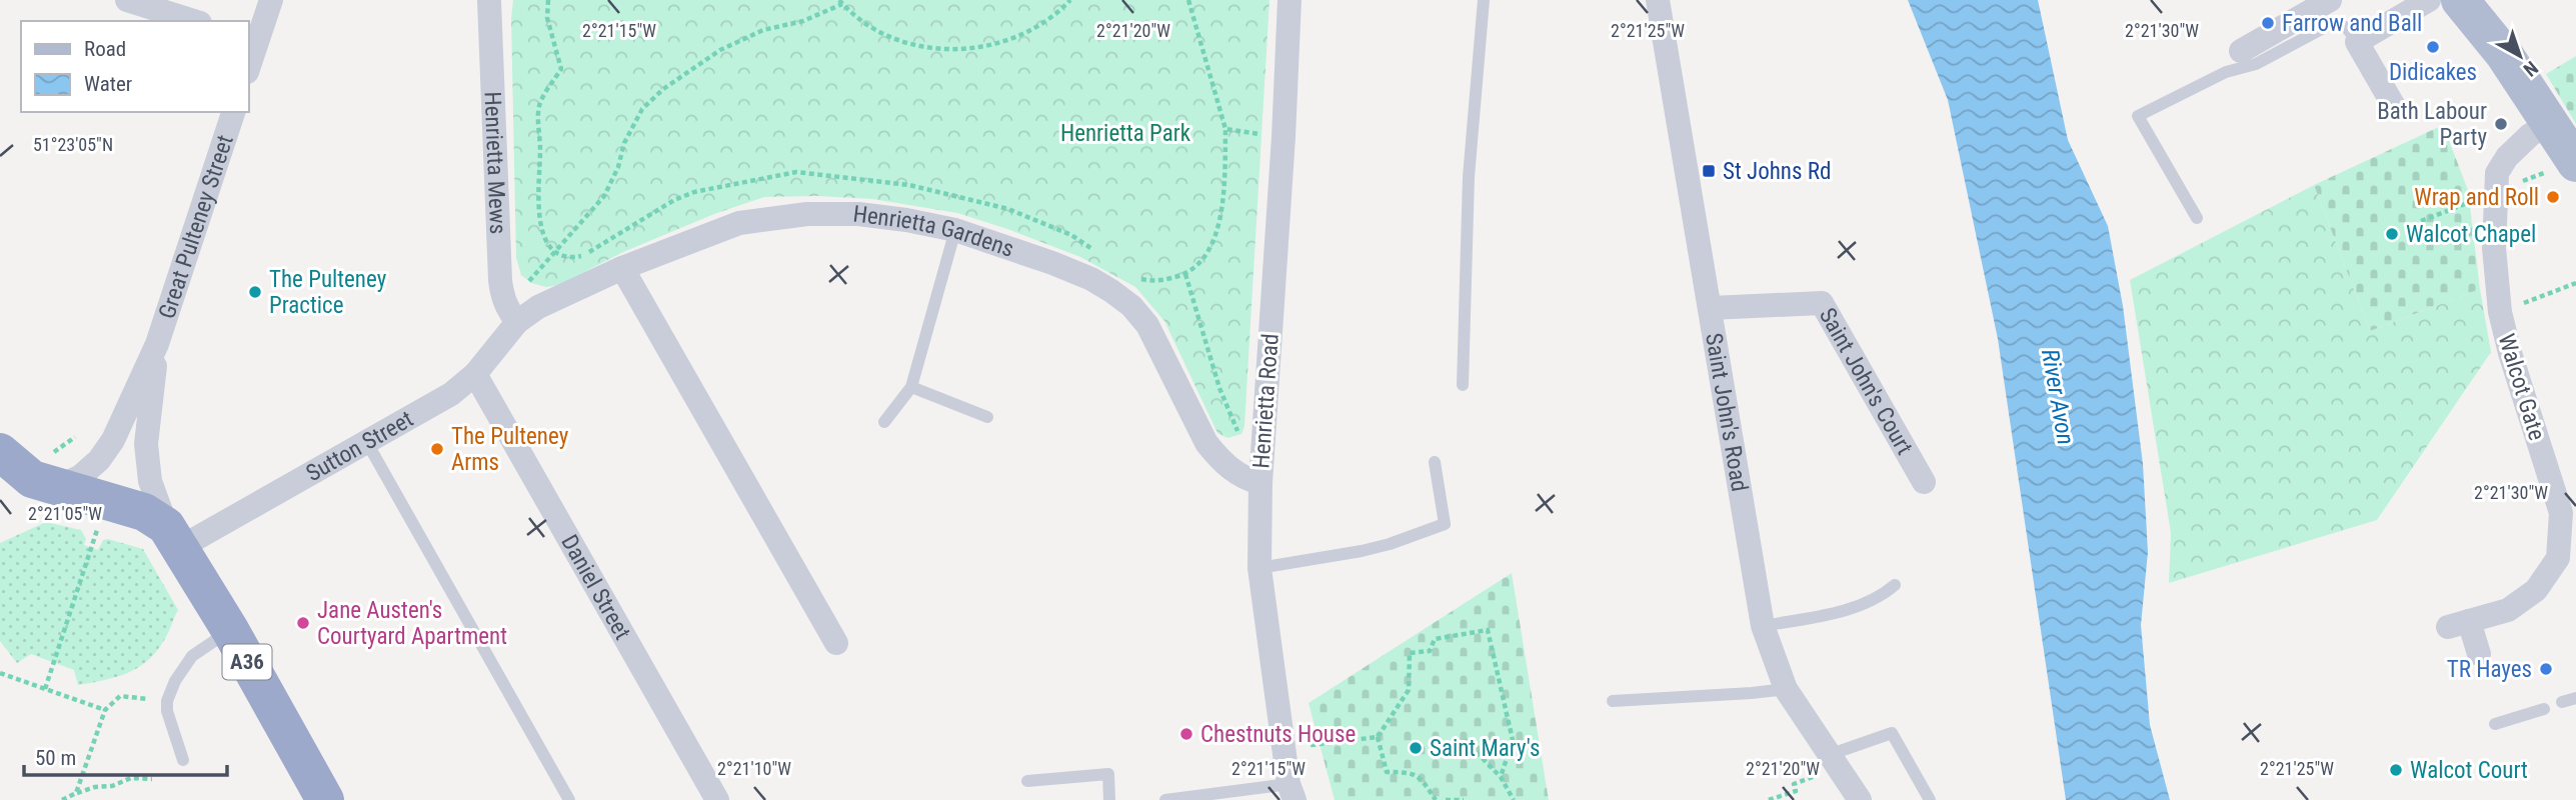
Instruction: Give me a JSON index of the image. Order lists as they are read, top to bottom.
{
  "streets": {
    "highway": ["A36"],
    "street": [
      "Henrietta Mews",
      "Great Pulteney Street",
      "Henrietta Gardens",
      "Saint John's Court",
      "Walcot Gate",
      "Henrietta Road",
      "Saint John's Road",
      "Sutton Street",
      "Daniel Street"
    ]
  },
  "crossings": [
    ["Henrietta Mews", "Henrietta Gardens"],
    ["Henrietta Mews", "Sutton Street"],
    ["Great Pulteney Street", "Sutton Street"],
    ["Great Pulteney Street", "A36"],
    ["Henrietta Gardens", "Henrietta Road"],
    ["Henrietta Gardens", "Sutton Street"],
    ["Saint John's Court", "Saint John's Road"],
    ["Sutton Street", "Daniel Street"],
    ["Sutton Street", "A36"]
  ],
  "water": ["River Avon"],
  "parks": ["Henrietta Park"],
  "places": {
    "other": [
      "Farrow and Ball",
      "Didicakes",
      "Bath Labour Party",
      "Wrap and Roll",
      "Walcot Chapel",
      "The Pulteney Practice",
      "The Pulteney Arms",
      "Jane Austen's Courtyard Apartment",
      "TR Hayes",
      "Chestnuts House",
      "Saint Mary's",
      "Walcot Court"
    ],
    "transit": ["St Johns Rd"]
  },
  "legend": ["Road", "Water"],
  "scale_bar": "50 m",
  "north": "bottom right",
  "coordinates": [
    "2°21'15\"W",
    "2°21'20\"W",
    "2°21'25\"W",
    "2°21'30\"W",
    "51°23'05\"N",
    "2°21'05\"W",
    "2°21'10\"W"
  ]
}
